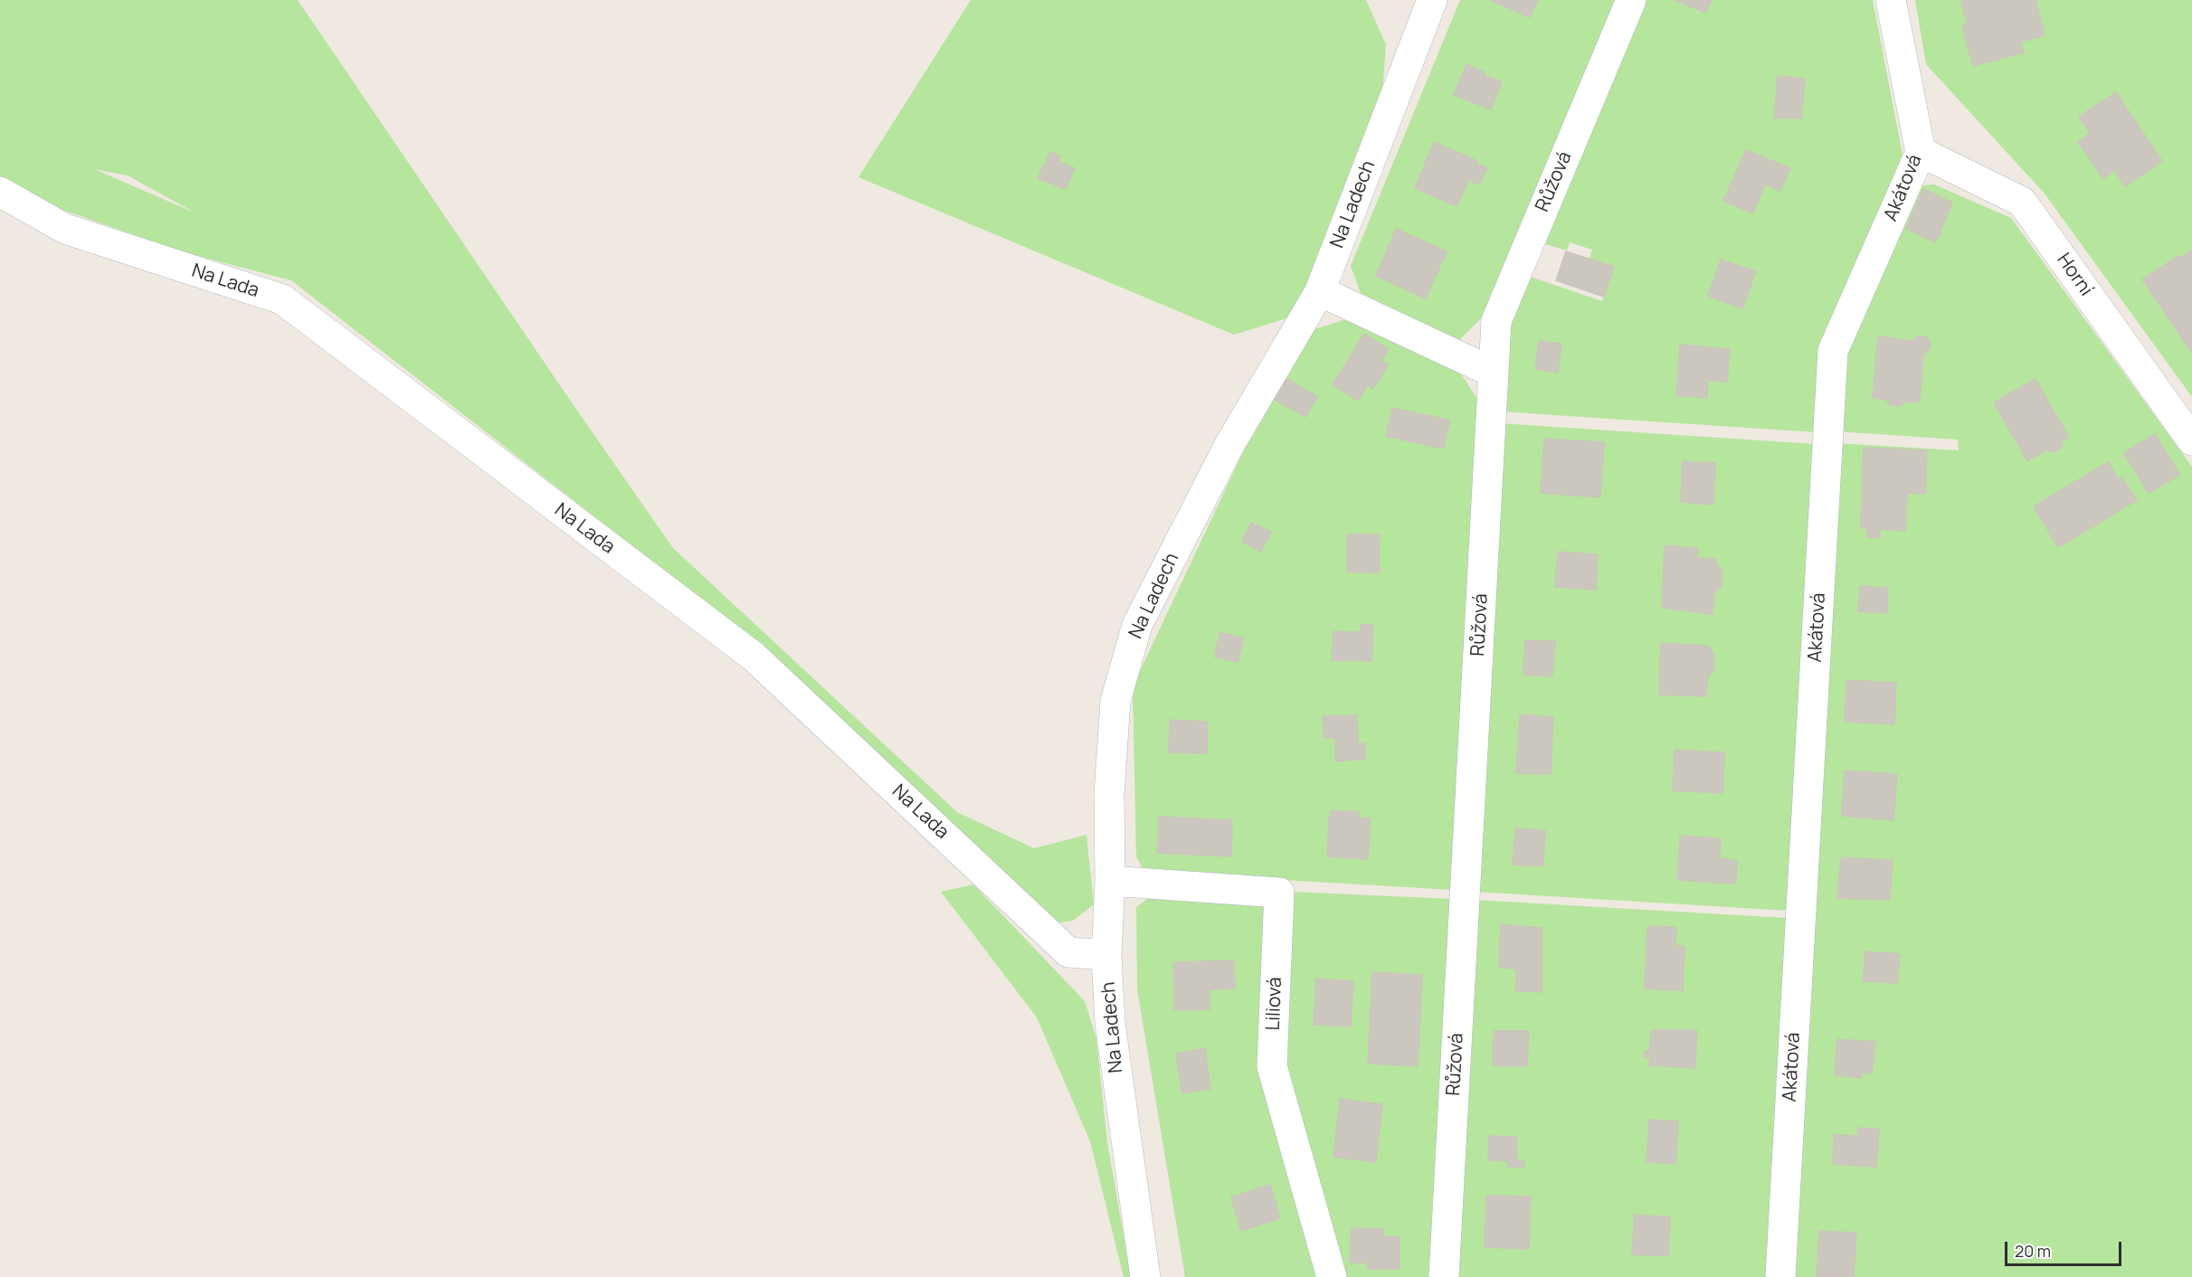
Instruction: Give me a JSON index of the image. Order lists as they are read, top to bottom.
{
  "streets": {
    "street": [
      "Růžová",
      "Akátová",
      "Na Ladech",
      "Horní",
      "Na Lada",
      "Liliová"
    ]
  },
  "crossings": [
    ["Akátová", "Horní"],
    ["Na Ladech", "Na Lada"],
    ["Na Ladech", "Liliová"]
  ],
  "scale_bar": "20 m"
}
